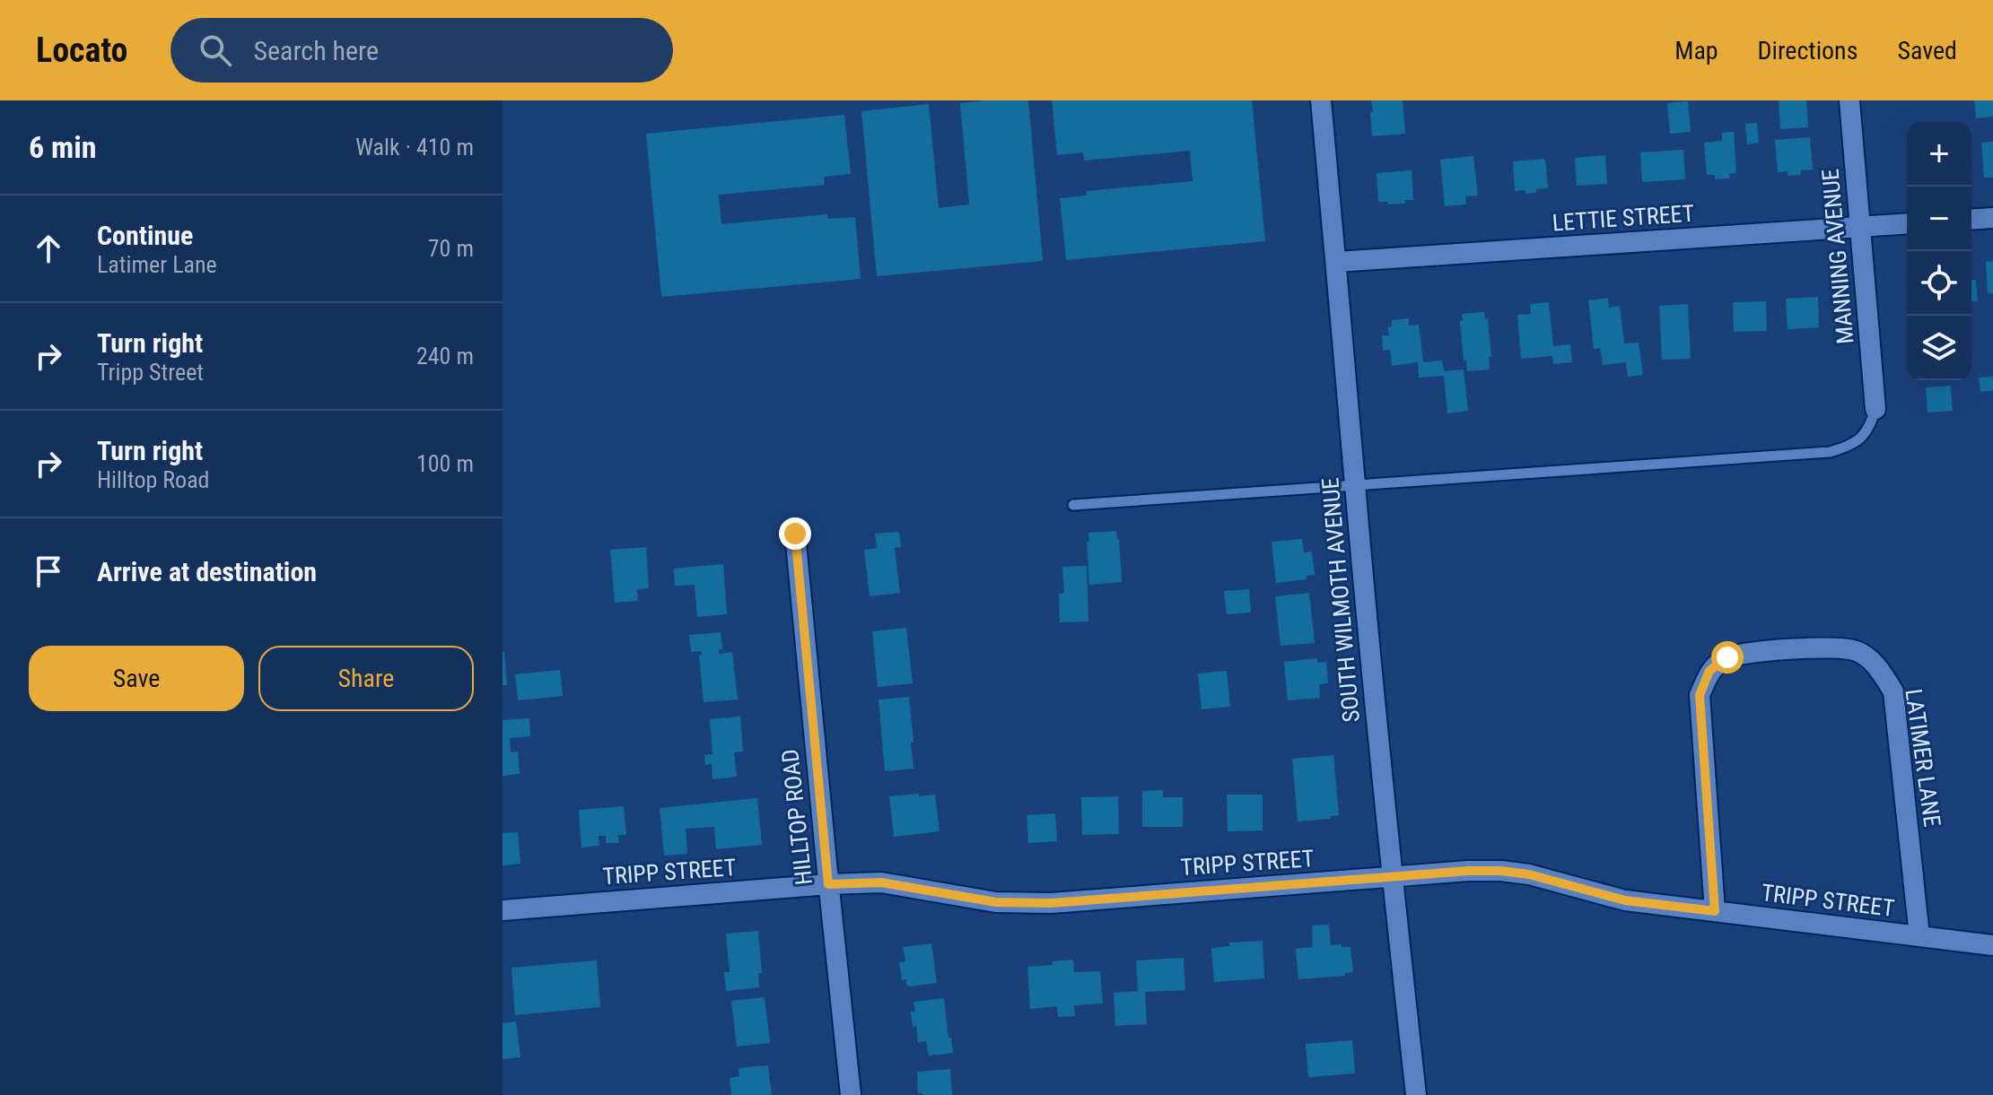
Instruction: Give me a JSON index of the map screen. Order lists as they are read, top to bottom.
{
  "streets": {
    "street": [
      "LETTIE STREET",
      "MANNING AVENUE",
      "SOUTH WILMOTH AVENUE",
      "LATIMER LANE",
      "HILLTOP ROAD",
      "TRIPP STREET"
    ]
  },
  "crossings": [
    ["LETTIE STREET", "MANNING AVENUE"],
    ["LETTIE STREET", "SOUTH WILMOTH AVENUE"],
    ["SOUTH WILMOTH AVENUE", "TRIPP STREET"],
    ["LATIMER LANE", "TRIPP STREET"],
    ["HILLTOP ROAD", "TRIPP STREET"]
  ],
  "page": {
    "header": "Locato",
    "search": "Search here",
    "nav": ["Map", "Directions", "Saved"],
    "heading": ["6 min", "Walk · 410 m"],
    "map_buttons": ["+", "−"],
    "list": [
      ["Continue", "Latimer Lane", "70 m"],
      ["Turn right", "Tripp Street", "240 m"],
      ["Turn right", "Hilltop Road", "100 m"],
      "Arrive at destination"
    ],
    "buttons": ["Save", "Share"]
  }
}
